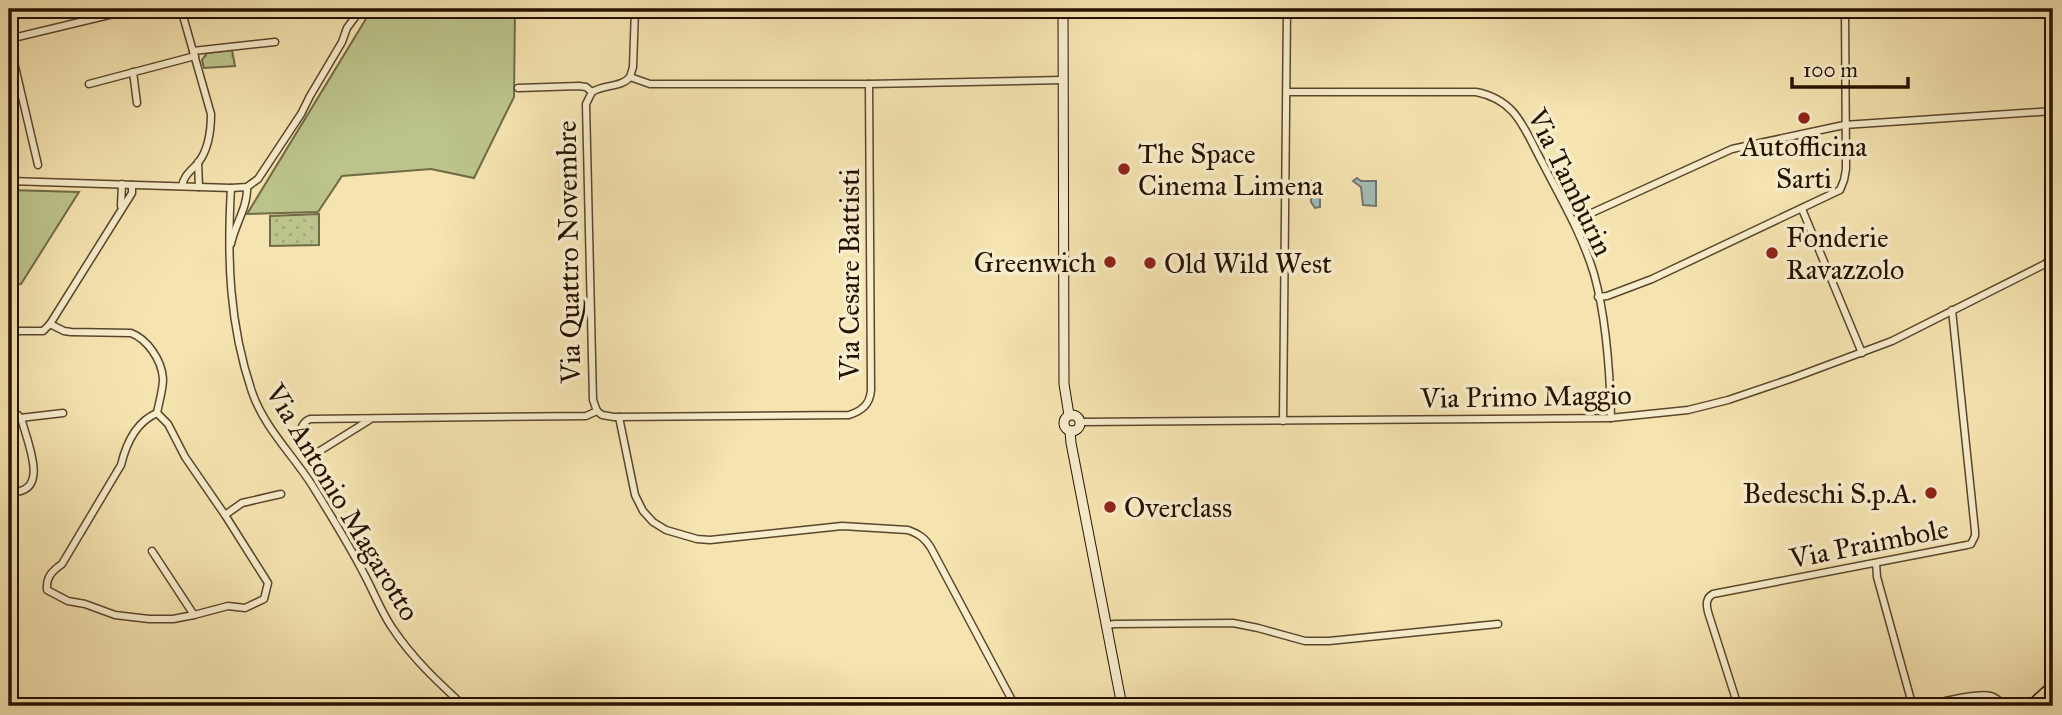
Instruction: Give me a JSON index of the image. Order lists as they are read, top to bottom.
{
  "streets": {
    "street": [
      "Via Tamburin",
      "Via Quattro Novembre",
      "Via Cesare Battisti",
      "Via Primo Maggio",
      "Via Antonio Magarotto",
      "Via Praimbole"
    ]
  },
  "crossings": [
    ["Via Tamburin", "Via Primo Maggio"],
    ["Via Quattro Novembre", "Via Cesare Battisti"],
    ["Via Primo Maggio", "Via Praimbole"]
  ],
  "places": [
    "Autofficina Sarti",
    "The Space Cinema Limena",
    "Fonderie Ravazzolo",
    "Greenwich",
    "Old Wild West",
    "Bedeschi S.p.A.",
    "Overclass"
  ],
  "scale_bar": "100 m"
}
